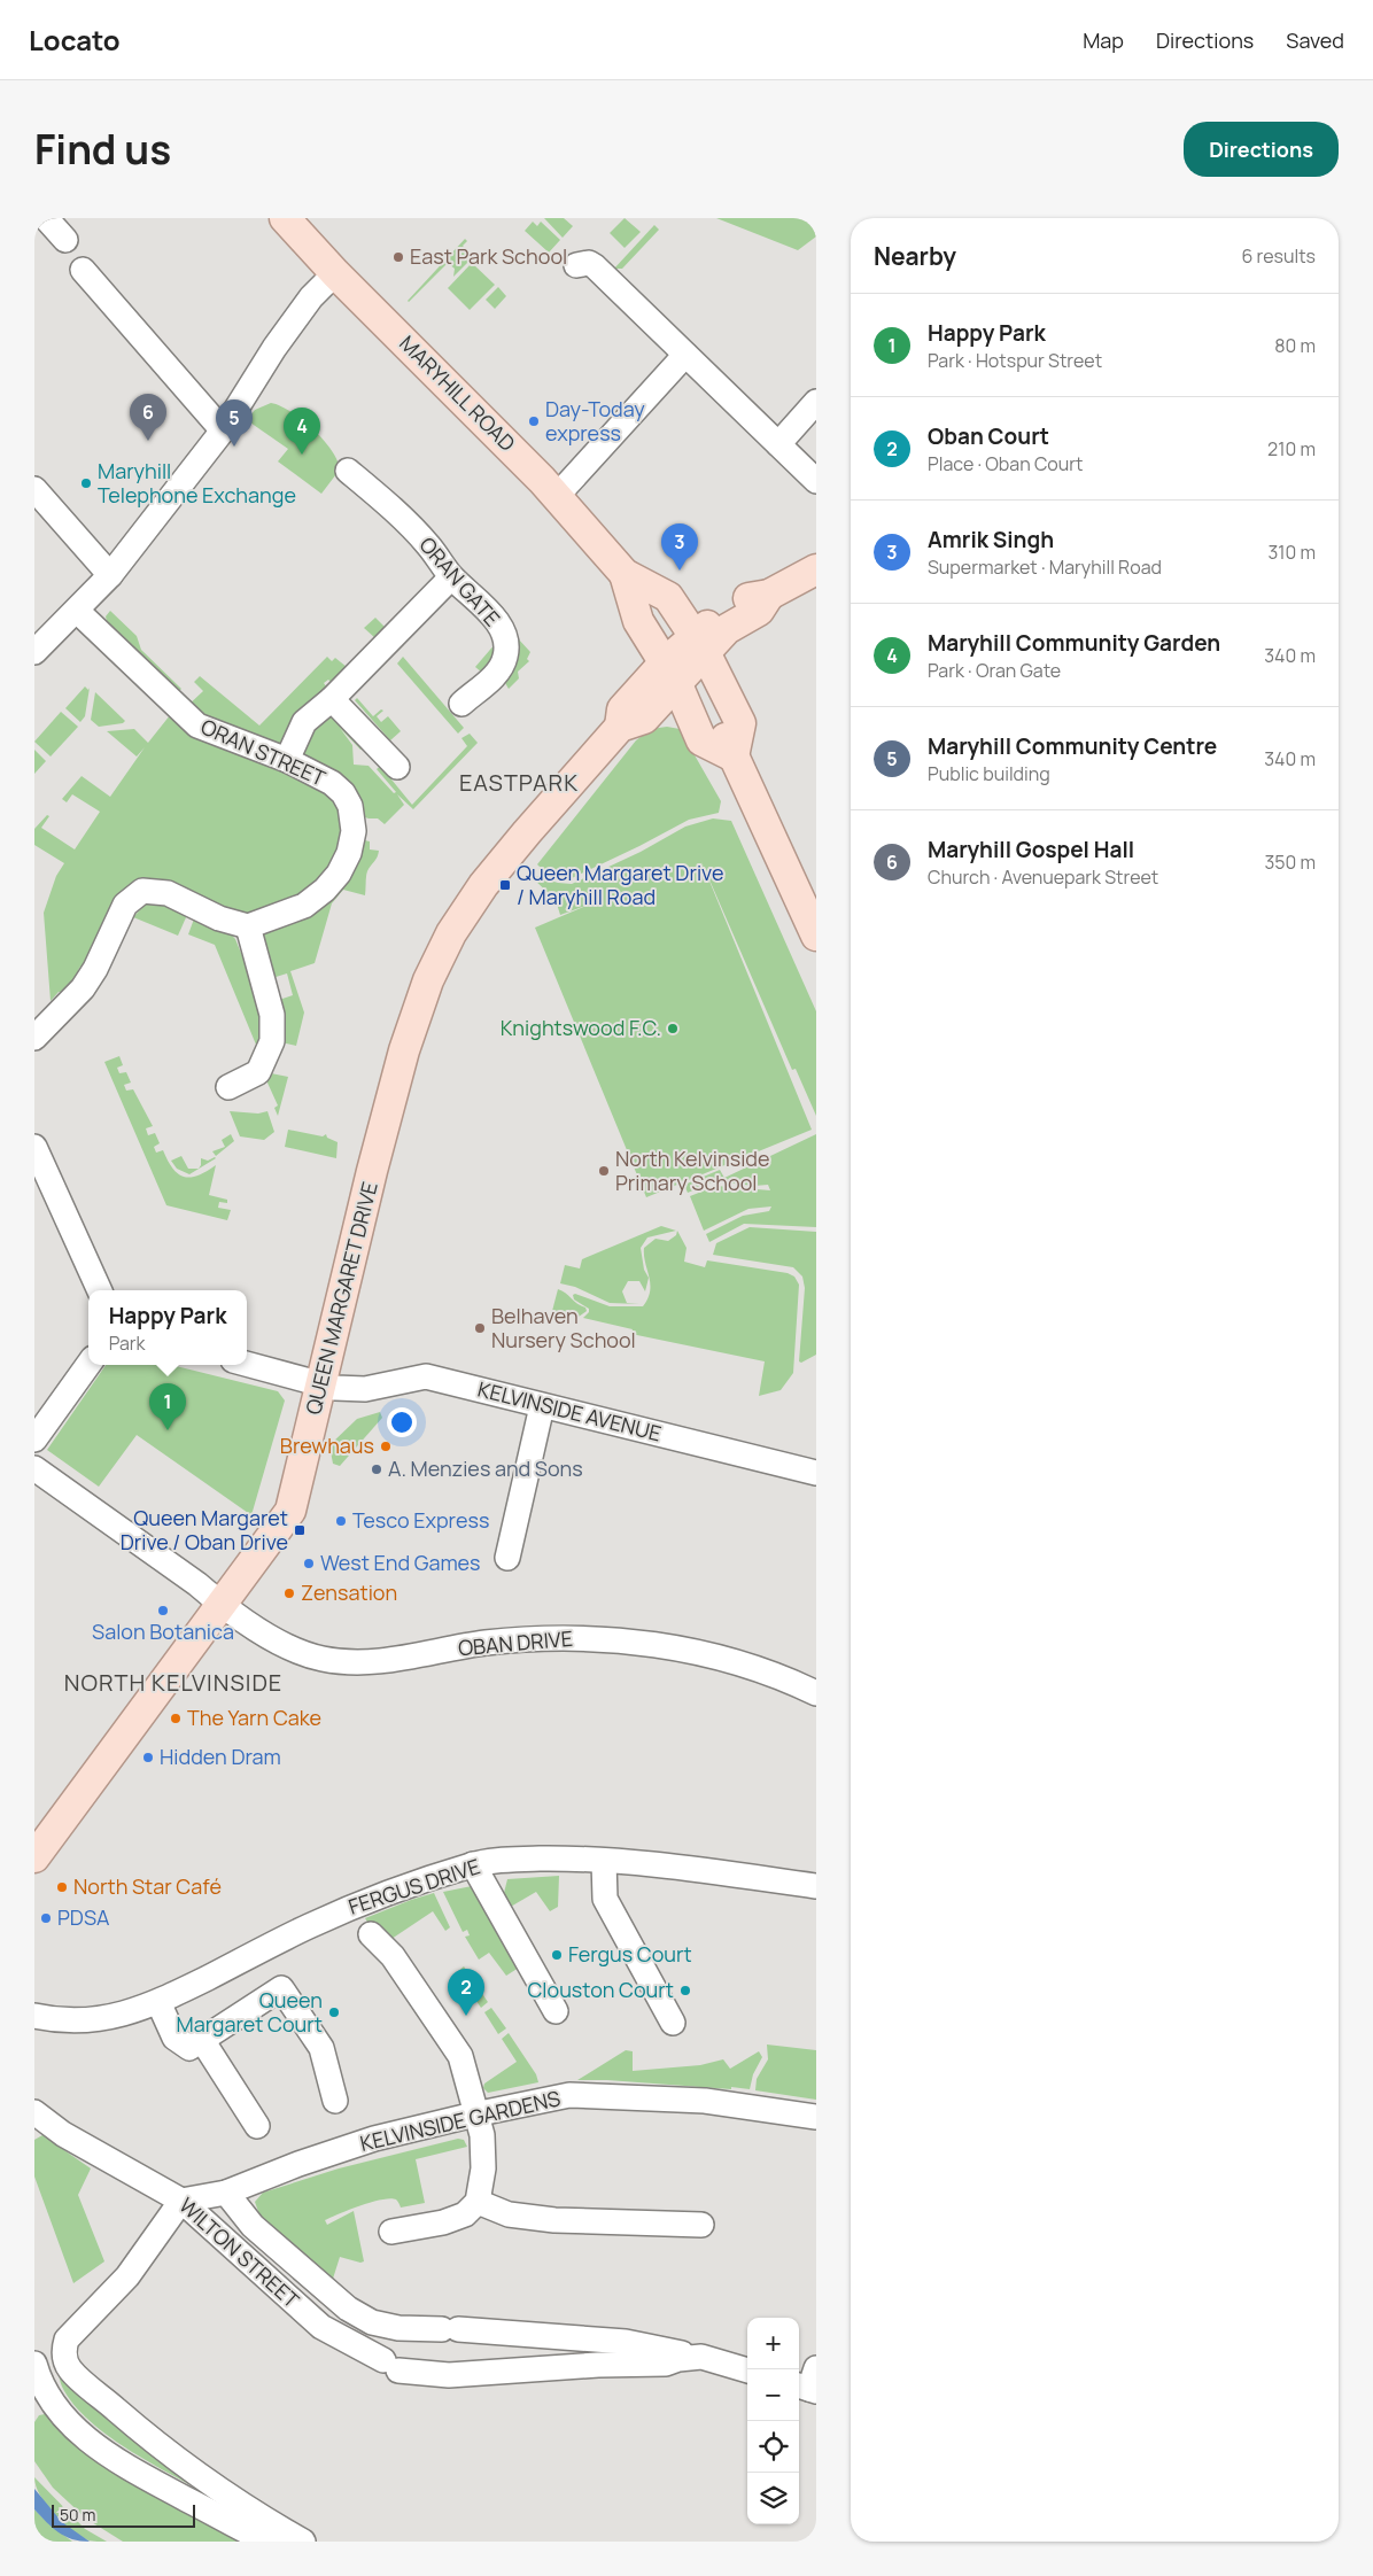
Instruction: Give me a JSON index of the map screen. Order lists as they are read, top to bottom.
{
  "streets": {
    "main road": ["MARYHILL ROAD", "QUEEN MARGARET DRIVE"],
    "street": [
      "ORAN GATE",
      "ORAN STREET",
      "KELVINSIDE AVENUE",
      "OBAN DRIVE",
      "FERGUS DRIVE",
      "KELVINSIDE GARDENS",
      "WILTON STREET"
    ]
  },
  "crossings": [
    ["MARYHILL ROAD", "QUEEN MARGARET DRIVE"],
    ["QUEEN MARGARET DRIVE", "KELVINSIDE AVENUE"],
    ["QUEEN MARGARET DRIVE", "OBAN DRIVE"],
    ["KELVINSIDE GARDENS", "WILTON STREET"]
  ],
  "districts": ["EASTPARK", "NORTH KELVINSIDE"],
  "places": {
    "other": [
      "East Park School",
      "Day-Today express",
      "Maryhill Telephone Exchange",
      "Knightswood F.C.",
      "North Kelvinside Primary School",
      "Belhaven Nursery School",
      "Brewhaus",
      "A. Menzies and Sons",
      "Tesco Express",
      "West End Games",
      "Zensation",
      "Salon Botanica",
      "The Yarn Cake",
      "Hidden Dram",
      "North Star Café",
      "PDSA",
      "Fergus Court",
      "Clouston Court",
      "Queen Margaret Court"
    ],
    "transit": ["Queen Margaret Drive / Maryhill Road", "Queen Margaret Drive / Oban Drive"]
  },
  "scale_bar": "50 m",
  "page": {
    "header": "Locato",
    "nav": ["Map", "Directions", "Saved"],
    "title": "Find us",
    "buttons": "Directions",
    "heading": ["Nearby", "6 results"],
    "list": [
      {
        "mark": "1",
        "name": "Happy Park",
        "note": "Park · Hotspur Street",
        "value": "80 m"
      },
      {
        "mark": "2",
        "name": "Oban Court",
        "note": "Place · Oban Court",
        "value": "210 m"
      },
      {
        "mark": "3",
        "name": "Amrik Singh",
        "note": "Supermarket · Maryhill Road",
        "value": "310 m"
      },
      {
        "mark": "4",
        "name": "Maryhill Community Garden",
        "note": "Park · Oran Gate",
        "value": "340 m"
      },
      {
        "mark": "5",
        "name": "Maryhill Community Centre",
        "note": "Public building",
        "value": "340 m"
      },
      {
        "mark": "6",
        "name": "Maryhill Gospel Hall",
        "note": "Church · Avenuepark Street",
        "value": "350 m"
      }
    ],
    "pins": [
      "6",
      "5",
      "4",
      "3",
      "1",
      "2"
    ],
    "popup": ["Happy Park", "Park"],
    "map_buttons": ["+", "−"],
    "scale": "50 m"
  }
}
